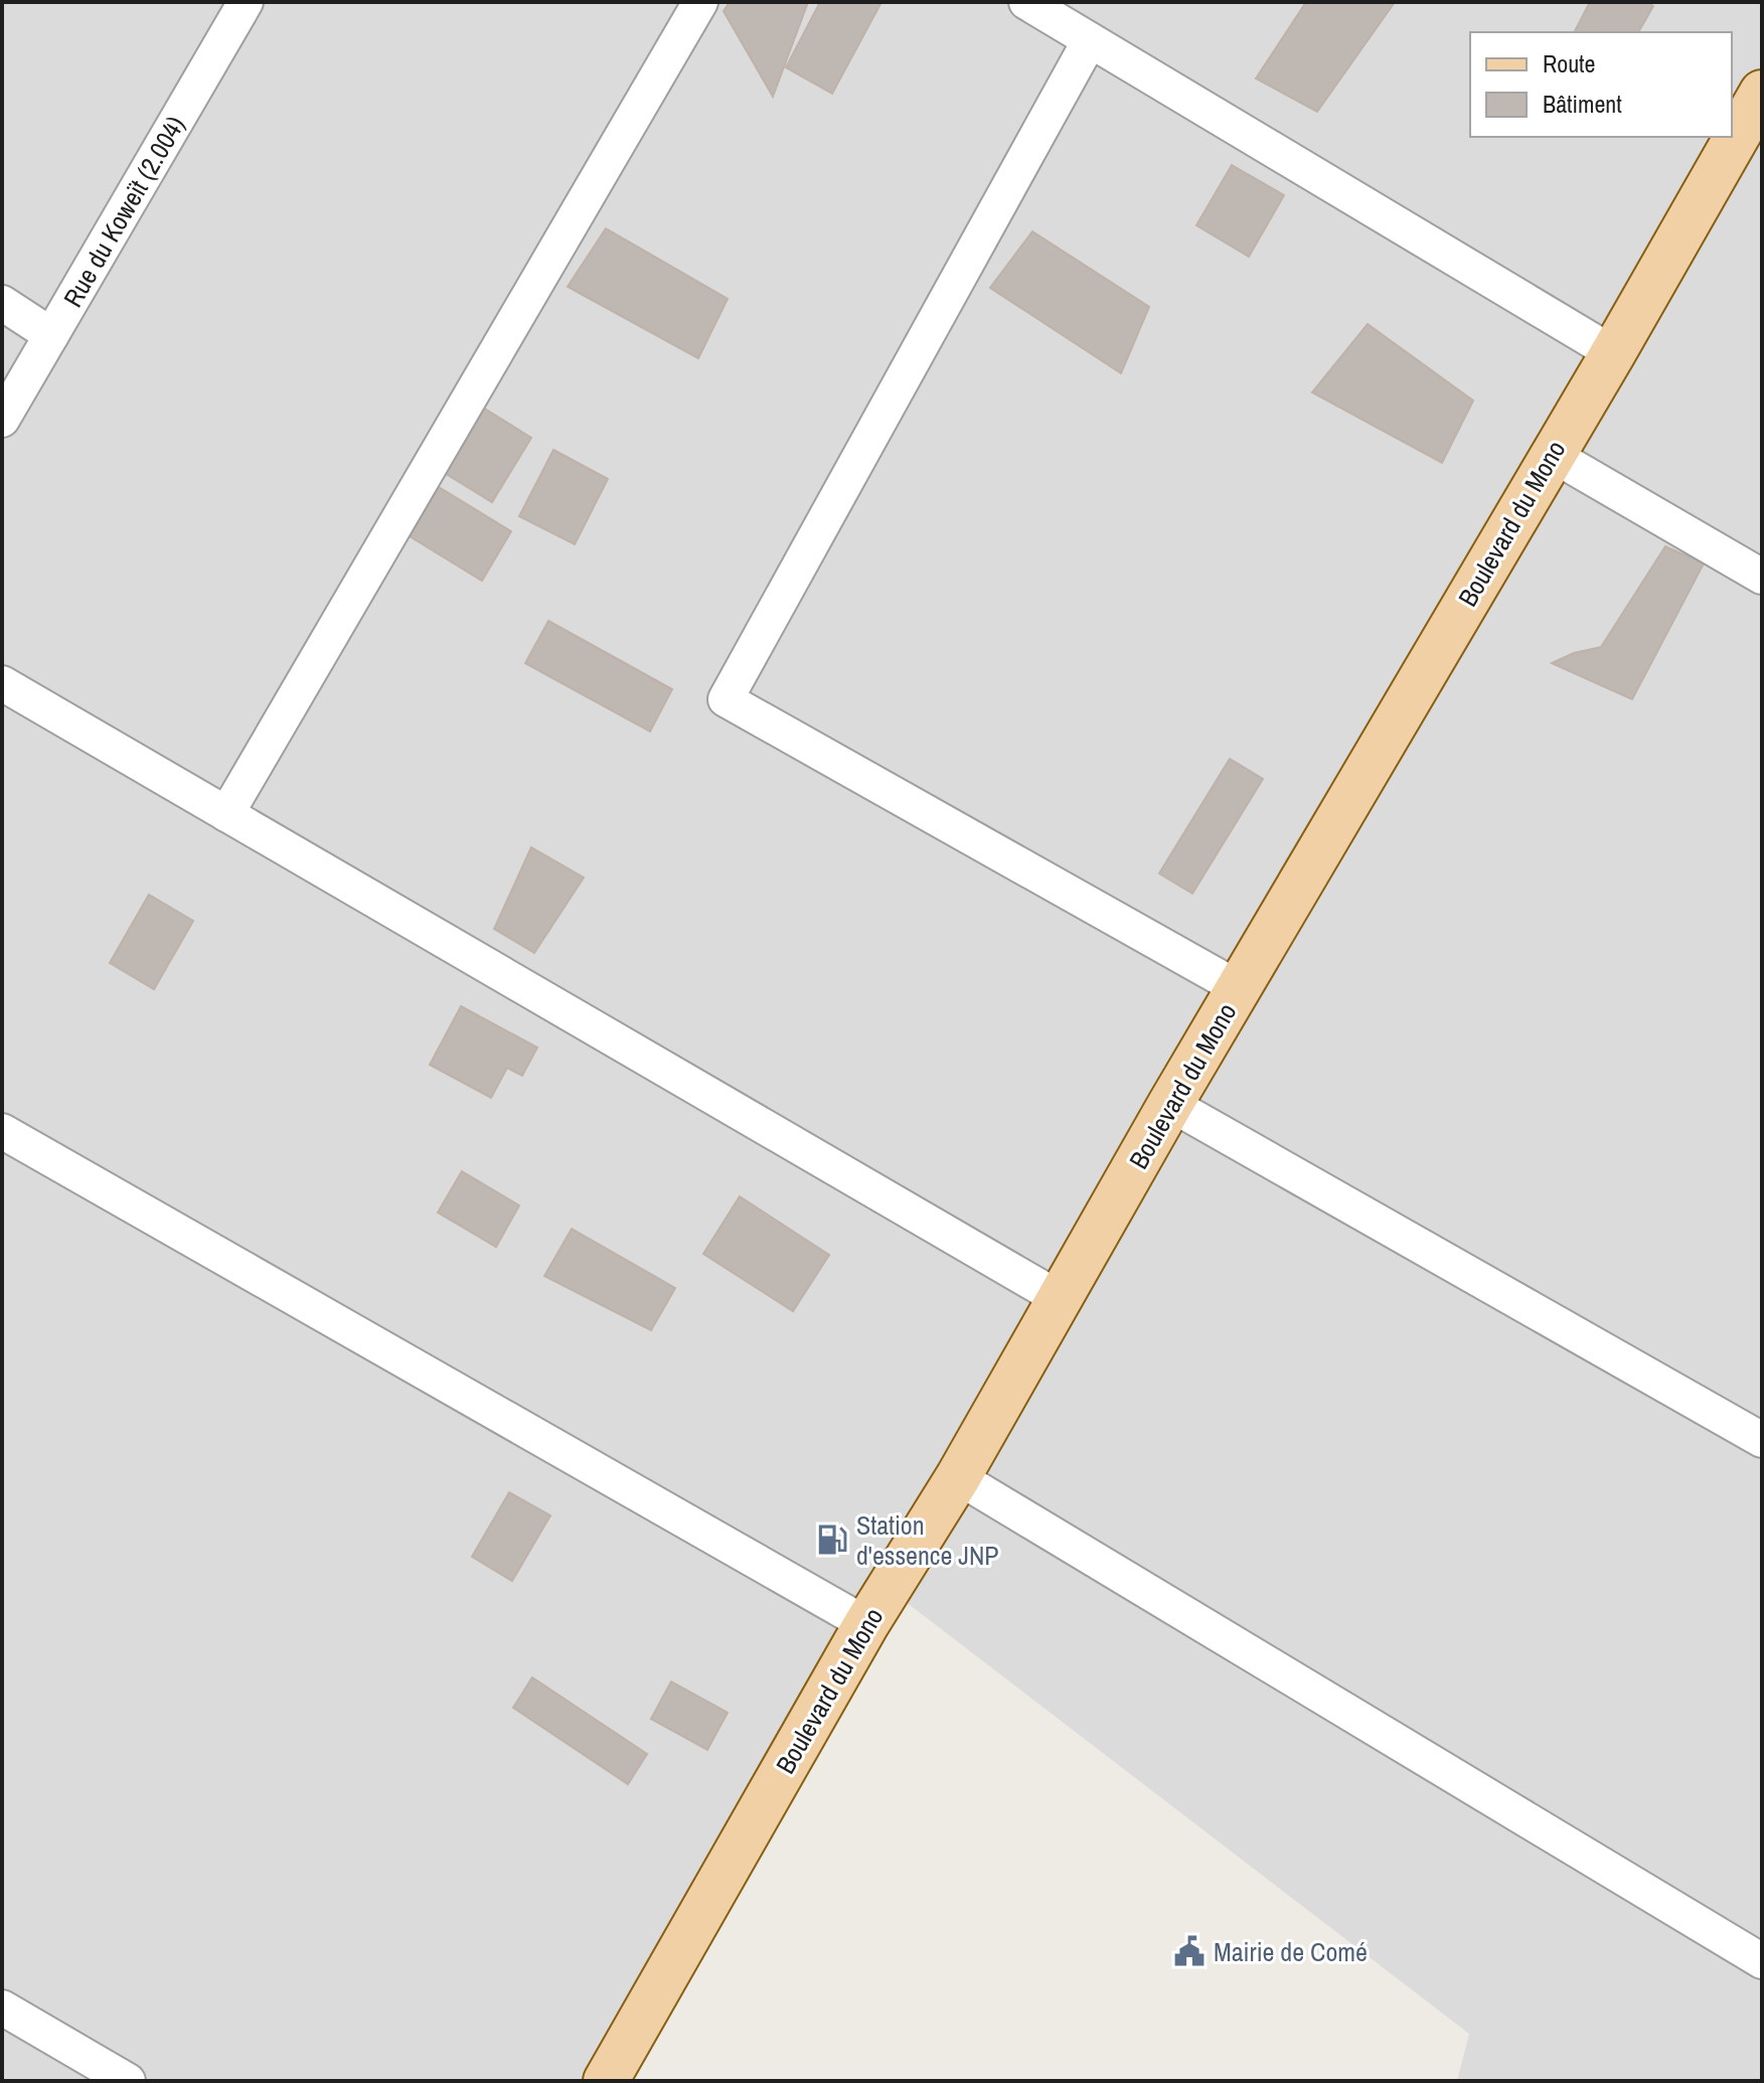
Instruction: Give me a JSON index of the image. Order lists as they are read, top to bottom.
{
  "streets": {
    "main road": ["Boulevard du Mono"],
    "street": ["Rue du Koweït (2.004)"]
  },
  "places": {
    "fuel station": ["Station d'essence JNP"],
    "public building": ["Mairie de Comé"]
  },
  "legend": ["Route", "Bâtiment"]
}
